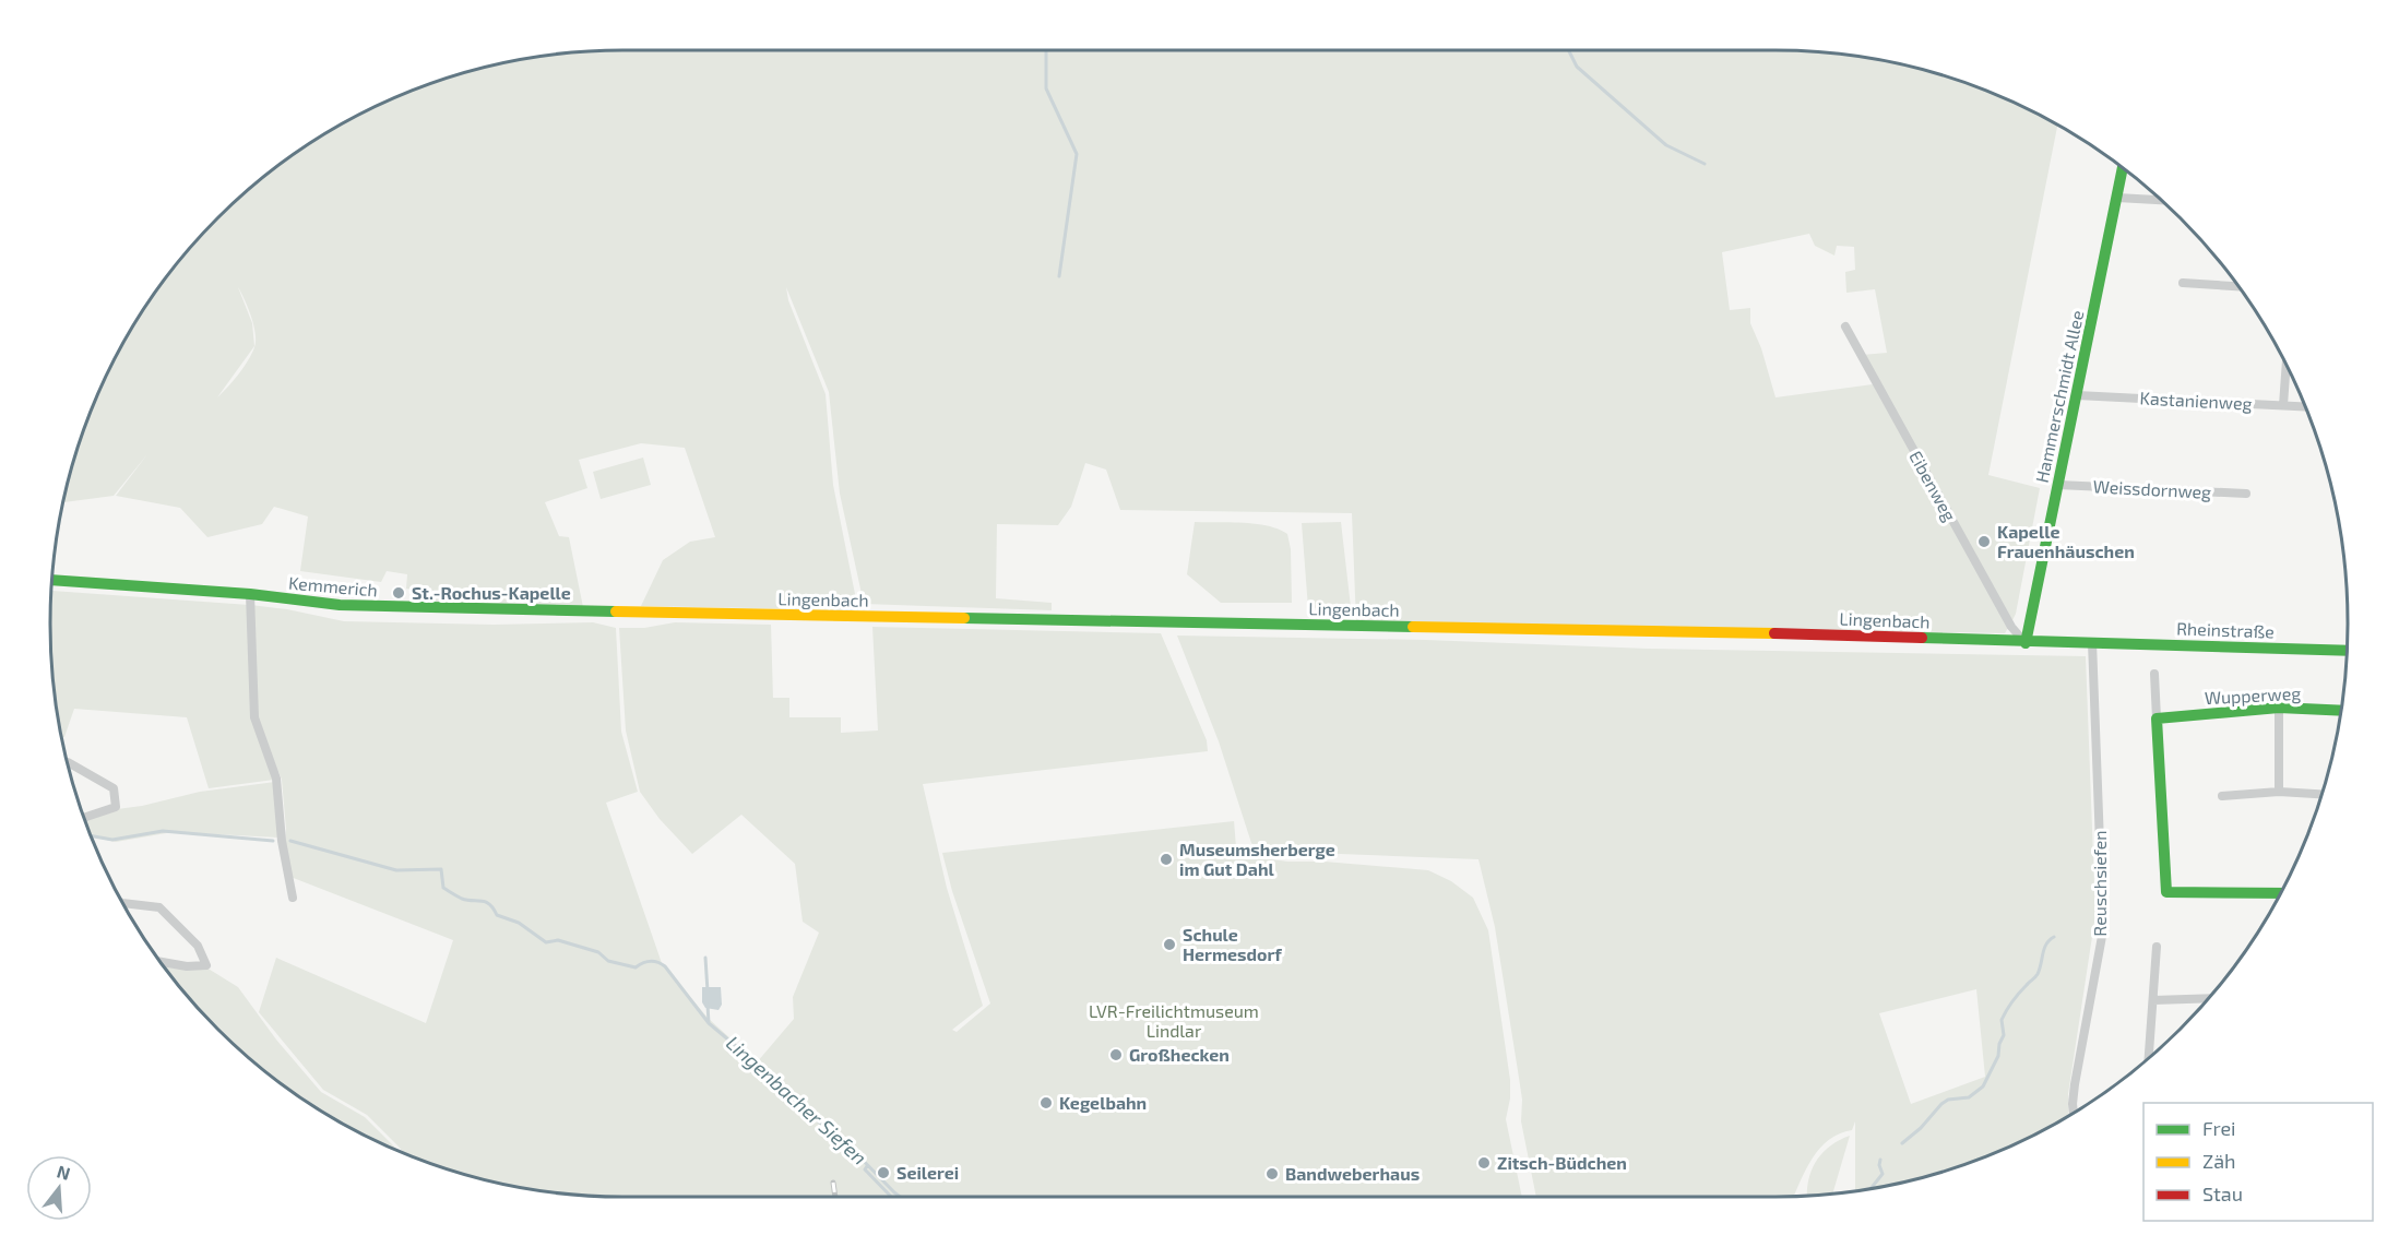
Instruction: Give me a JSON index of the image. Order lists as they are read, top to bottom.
{
  "streets": {
    "street": [
      "Hammerschmidt Allee",
      "Kastanienweg",
      "Eibenweg",
      "Weissdornweg",
      "Kemmerich",
      "Lingenbach",
      "Rheinstraße",
      "Wupperweg",
      "Reuschsiefen"
    ]
  },
  "crossings": [
    ["Hammerschmidt Allee", "Kastanienweg"],
    ["Hammerschmidt Allee", "Eibenweg"],
    ["Hammerschmidt Allee", "Weissdornweg"],
    ["Hammerschmidt Allee", "Lingenbach"],
    ["Eibenweg", "Lingenbach"],
    ["Kemmerich", "Lingenbach"],
    ["Lingenbach", "Rheinstraße"],
    ["Lingenbach", "Reuschsiefen"],
    ["Rheinstraße", "Reuschsiefen"]
  ],
  "water": ["Lingenbacher Siefen"],
  "parks": ["LVR-Freilichtmuseum Lindlar"],
  "places": [
    "Kapelle Frauenhäuschen",
    "St.-Rochus-Kapelle",
    "Museumsherberge im Gut Dahl",
    "Schule Hermesdorf",
    "Großhecken",
    "Kegelbahn",
    "Zitsch-Büdchen",
    "Seilerei",
    "Bandweberhaus"
  ],
  "legend": ["Frei", "Zäh", "Stau"],
  "north": "top"
}
